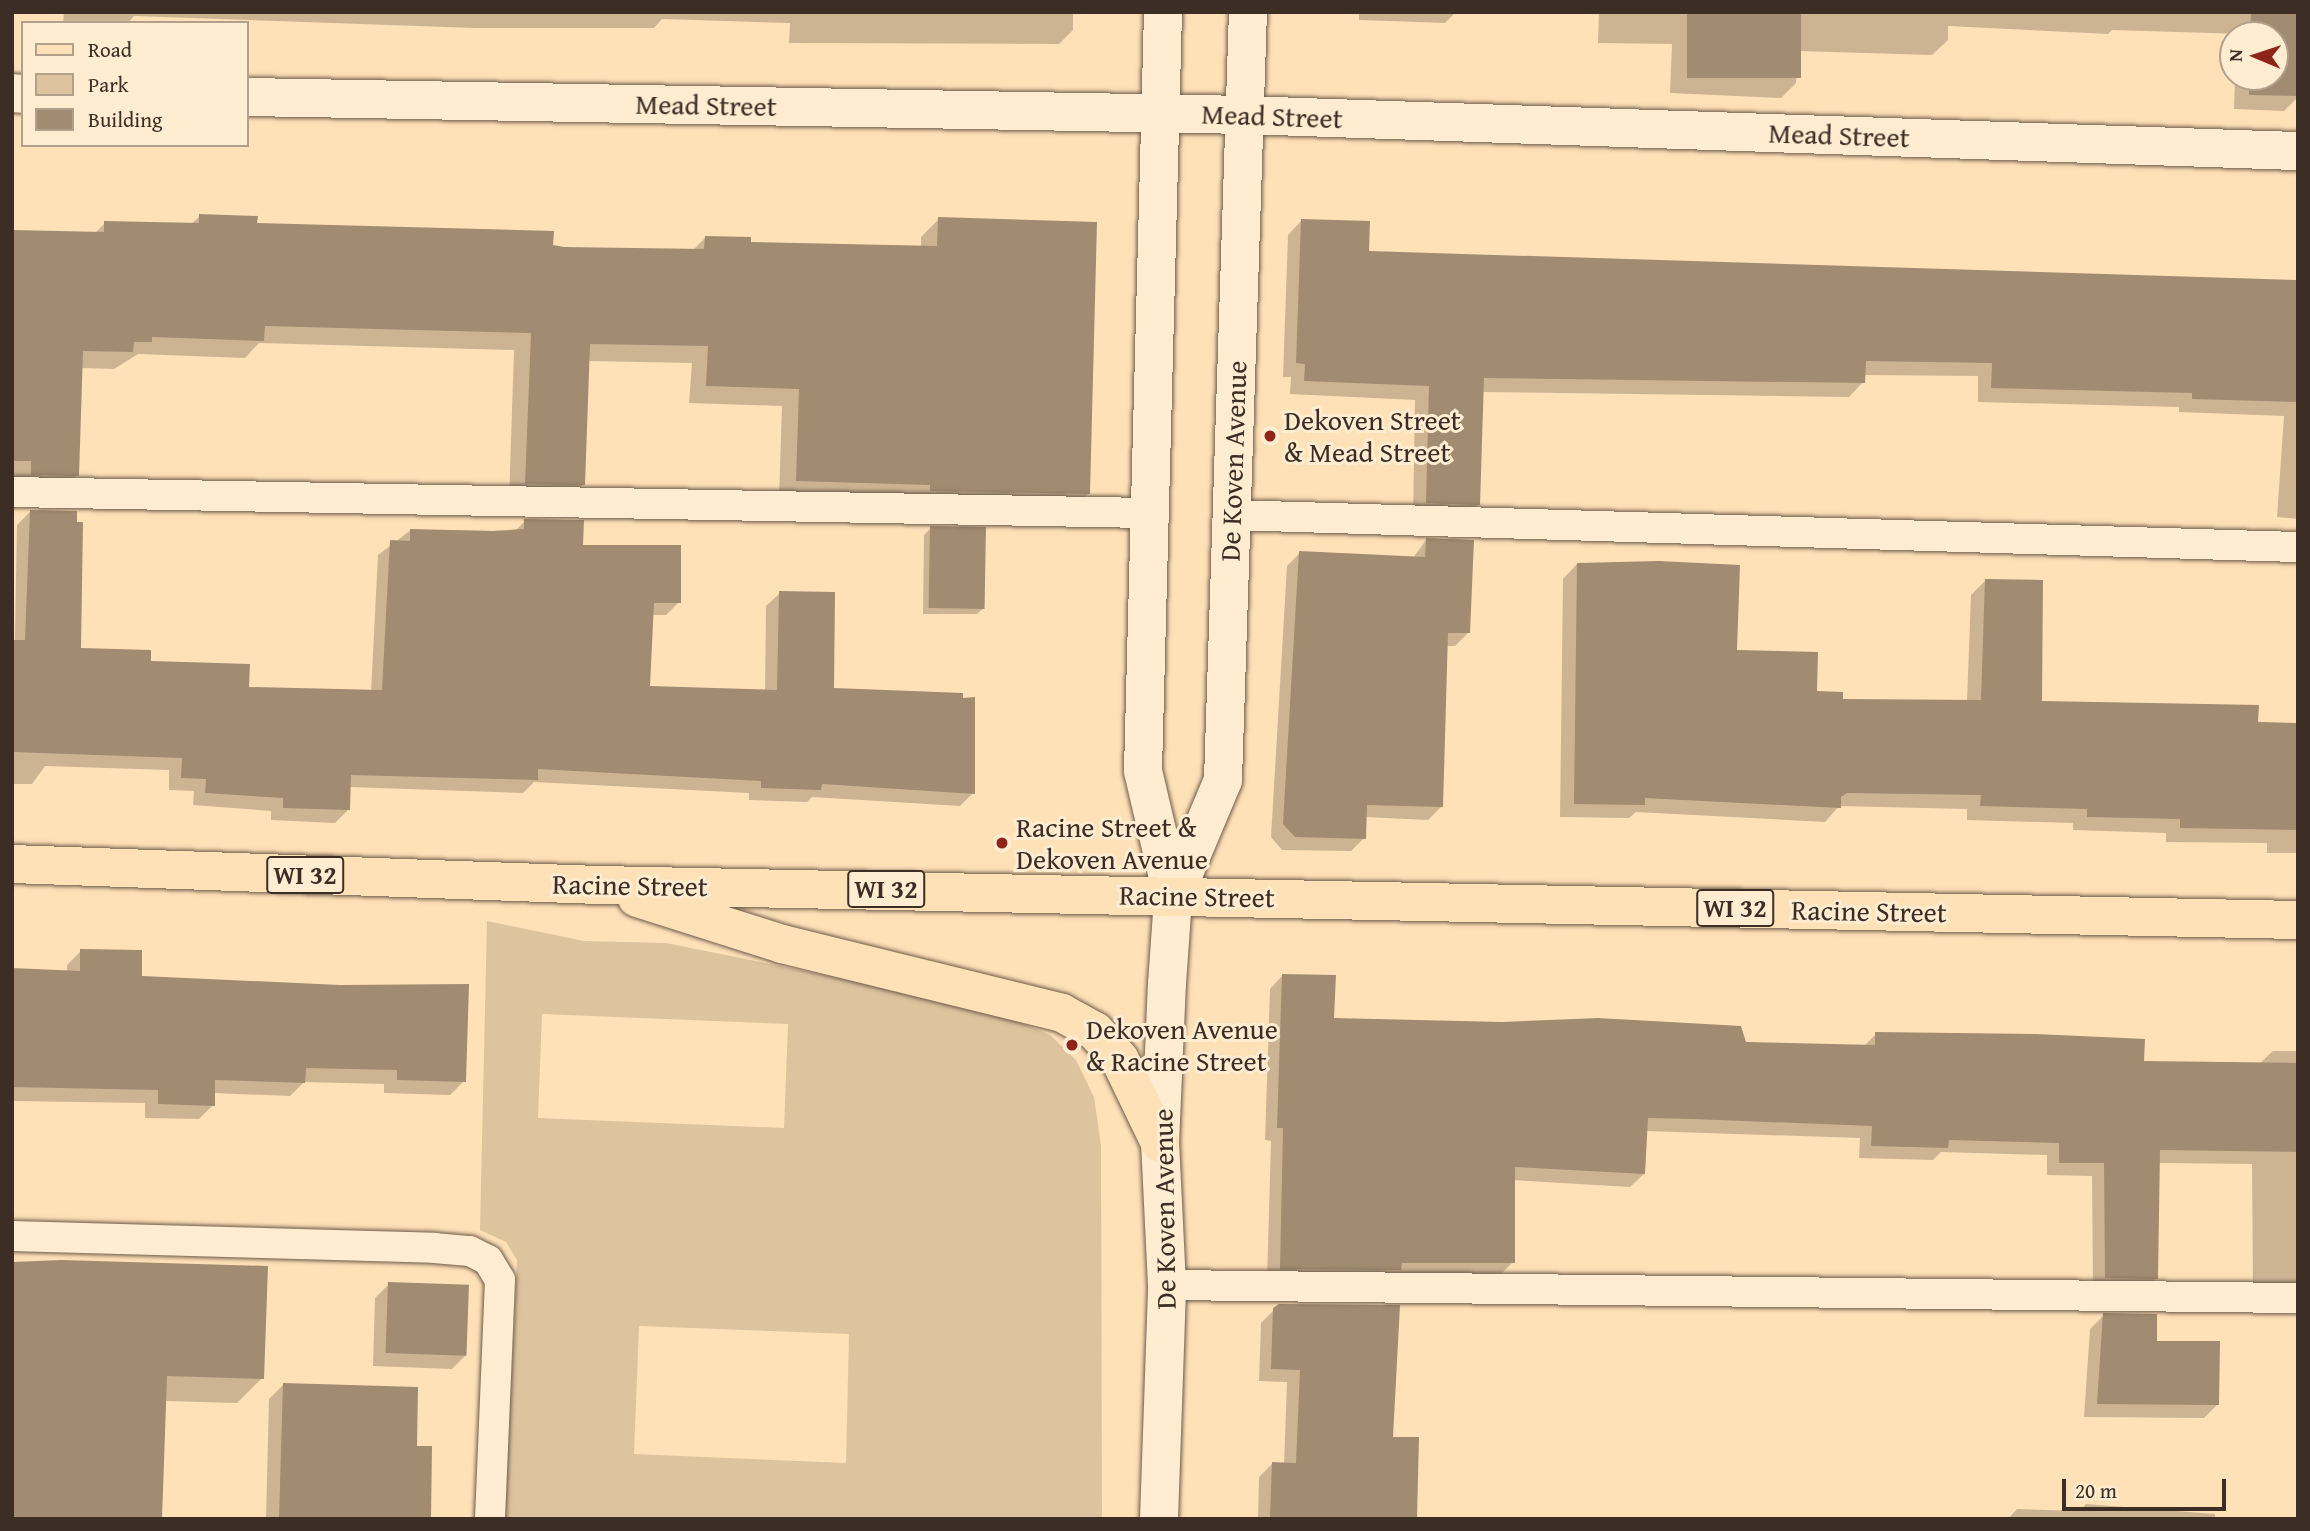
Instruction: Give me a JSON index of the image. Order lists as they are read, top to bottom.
{
  "streets": {
    "main road": ["WI 32", "Racine Street"],
    "street": ["Mead Street", "De Koven Avenue"]
  },
  "crossings": [
    ["Mead Street", "De Koven Avenue"],
    ["De Koven Avenue", "Racine Street"]
  ],
  "places": ["Dekoven Street & Mead Street", "Racine Street & Dekoven Avenue", "Dekoven Avenue & Racine Street"],
  "legend": ["Road", "Park", "Building"],
  "scale_bar": "20 m",
  "north": "left"
}
